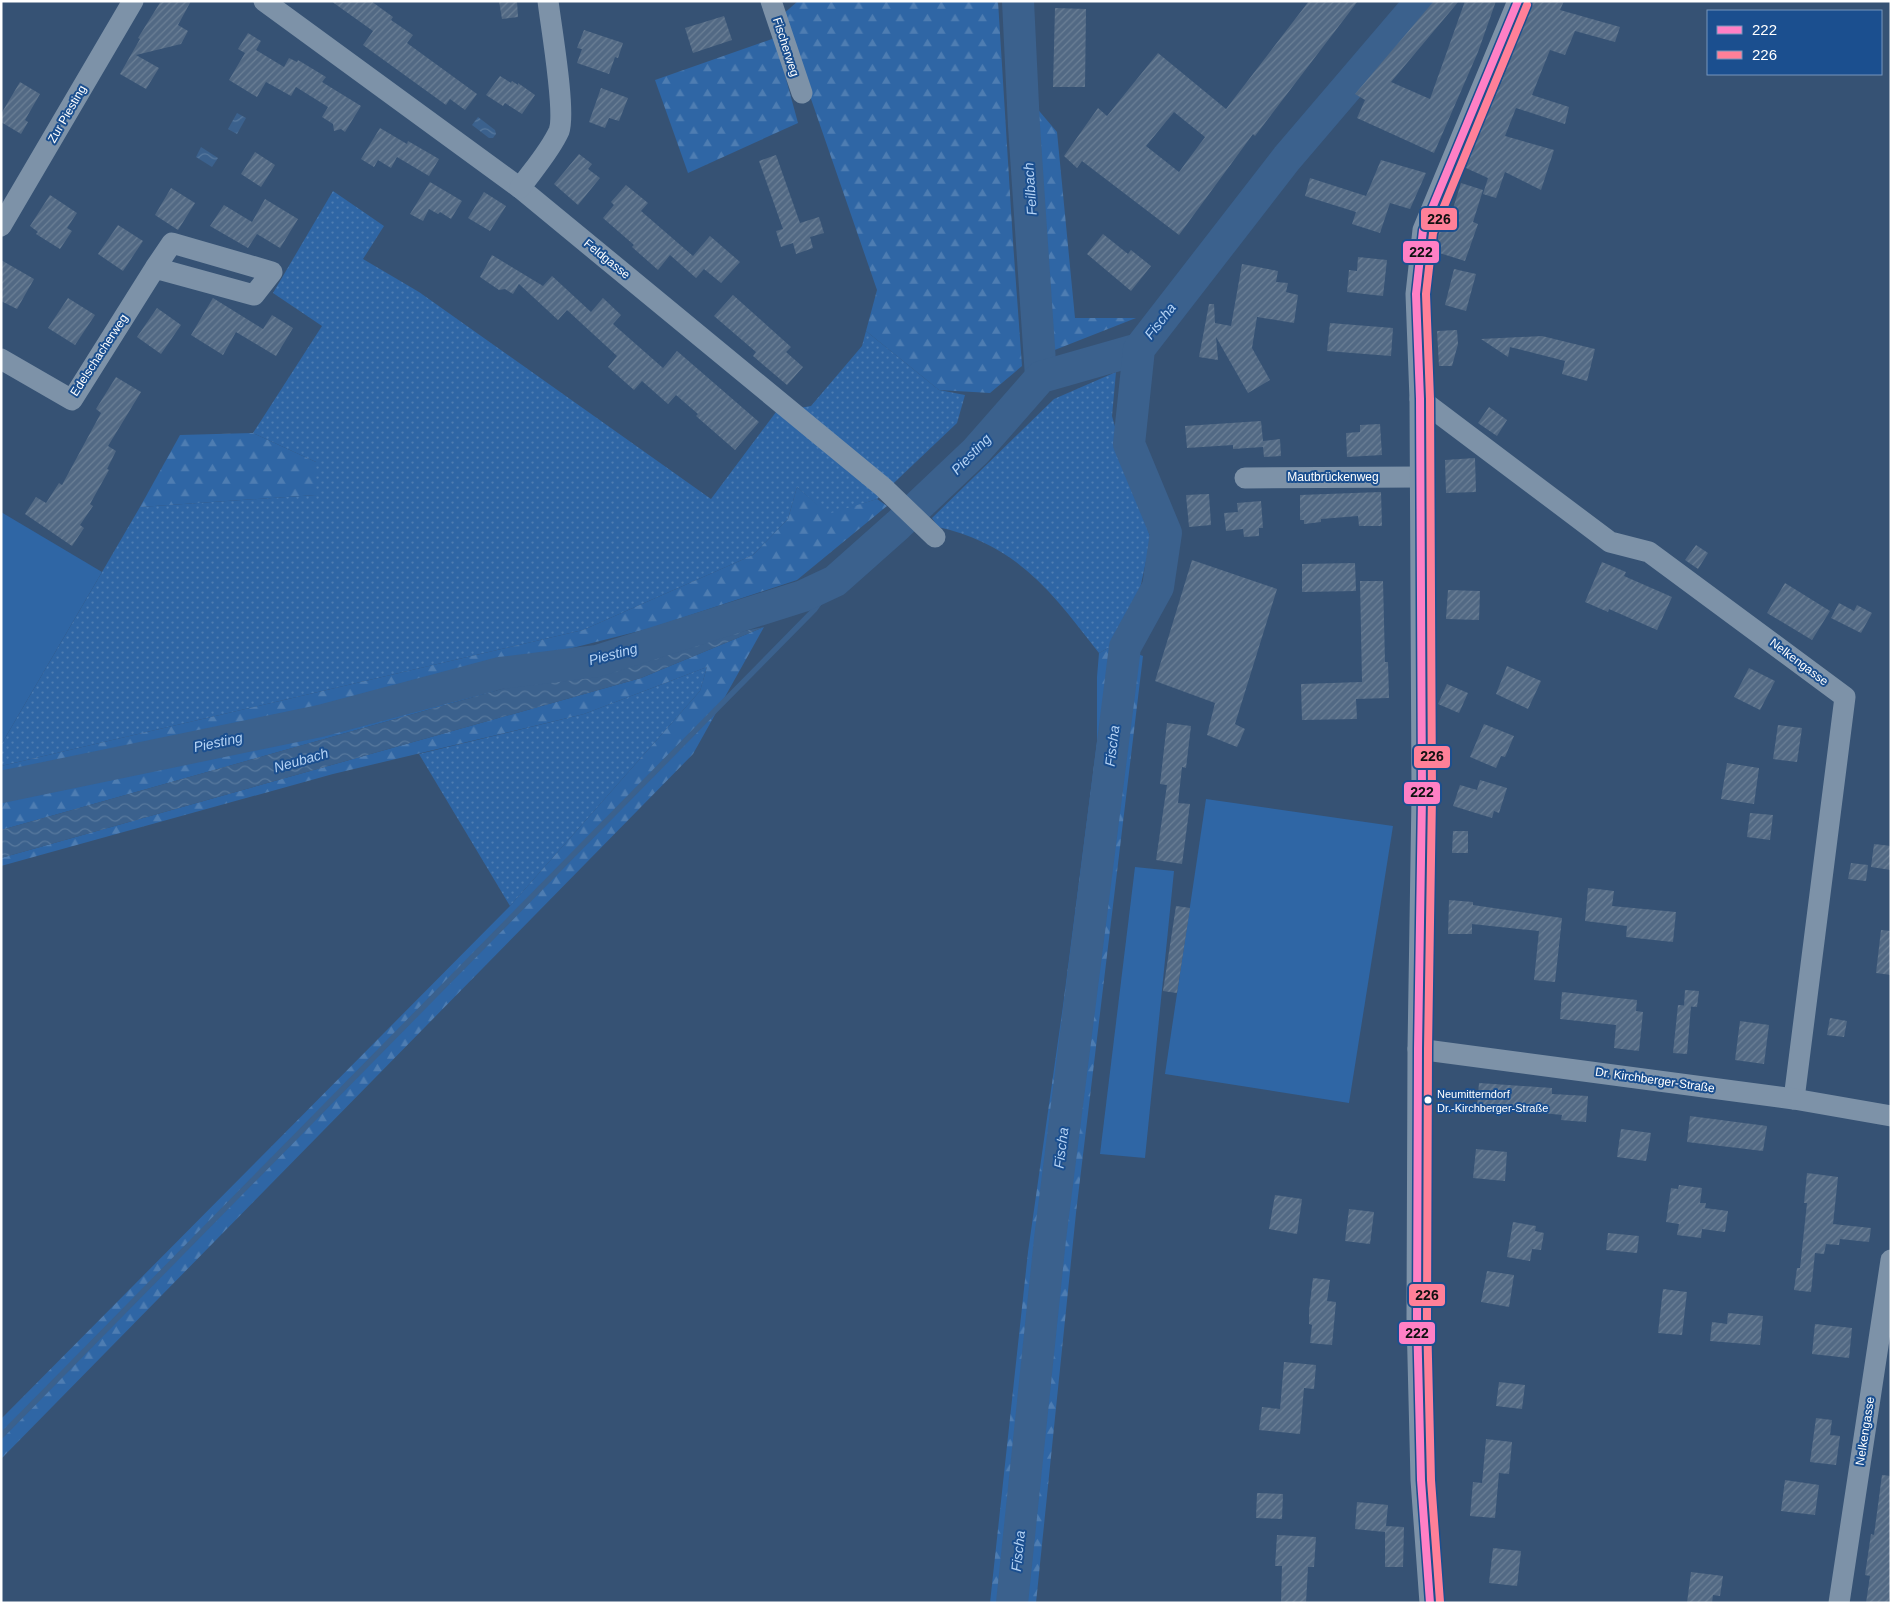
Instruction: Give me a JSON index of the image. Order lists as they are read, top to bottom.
{
  "streets": {
    "street": [
      "Fischerweg",
      "Zur Piesting",
      "Feldgasse",
      "Edelschacherweg",
      "Mautbrückenweg",
      "Nelkengasse",
      "Dr. Kirchberger-Straße"
    ]
  },
  "crossings": [
    ["Nelkengasse", "Dr. Kirchberger-Straße"]
  ],
  "water": [
    "Feilbach",
    "Fischa",
    "Piesting",
    "Neubach"
  ],
  "places": ["Neumitterndorf Dr.-Kirchberger-Straße"],
  "lines": ["transit line 222", "transit line 226"],
  "legend": ["222", "226"]
}
